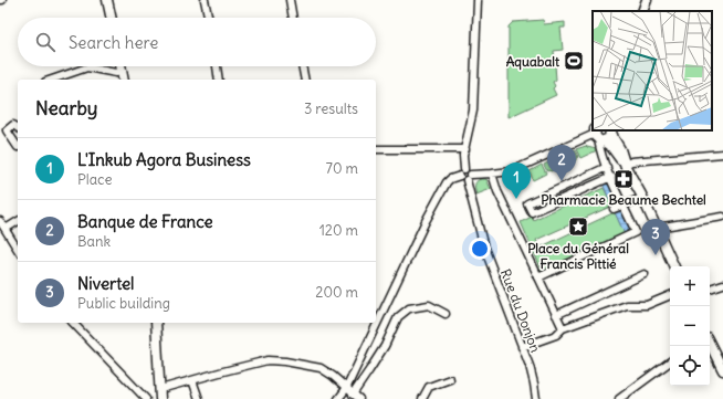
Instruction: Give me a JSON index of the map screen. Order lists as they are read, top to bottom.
{
  "streets": {
    "street": ["Rue du Donjon"]
  },
  "places": {
    "sports": ["Aquabalt"],
    "pharmacy": ["Pharmacie Beaume Bechtel"],
    "place": ["Place du Général Francis Pittié"]
  },
  "page": {
    "search": "Search here",
    "heading": ["Nearby", "3 results"],
    "list": [
      {
        "mark": "1",
        "name": "L'Inkub Agora Business",
        "note": "Place",
        "value": "70 m"
      },
      {
        "mark": "2",
        "name": "Banque de France",
        "note": "Bank",
        "value": "120 m"
      },
      {
        "mark": "3",
        "name": "Nivertel",
        "note": "Public building",
        "value": "200 m"
      }
    ],
    "pins": ["2", "1", "3"],
    "map_buttons": ["+", "−"]
  }
}
